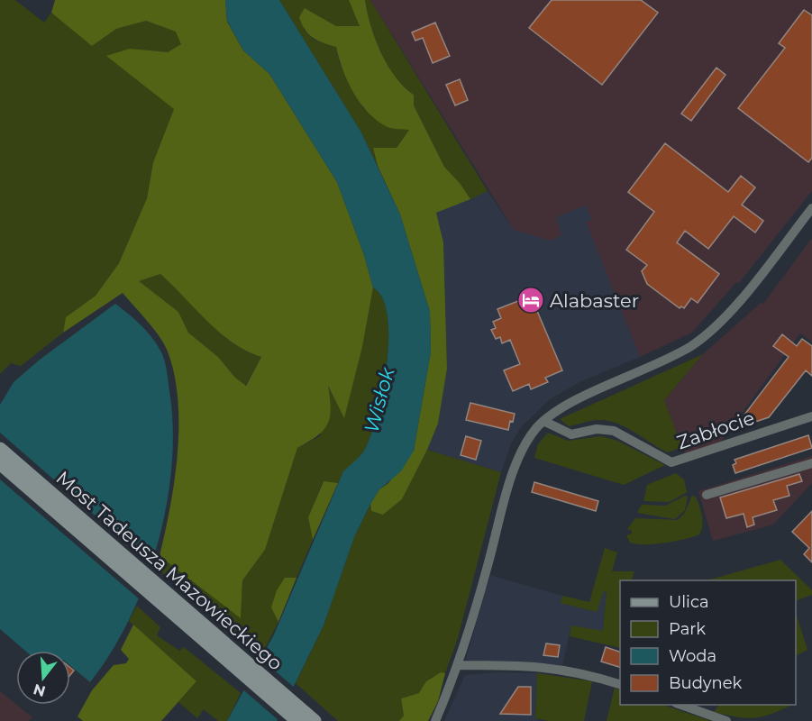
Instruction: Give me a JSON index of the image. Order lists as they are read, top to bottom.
{
  "streets": {
    "main road": ["Most Tadeusza Mazowieckiego"],
    "street": ["Zabłocie"]
  },
  "water": ["Wisłok"],
  "places": {
    "hotel": ["Alabaster"]
  },
  "legend": [
    "Ulica",
    "Park",
    "Woda",
    "Budynek"
  ],
  "north": "bottom"
}
